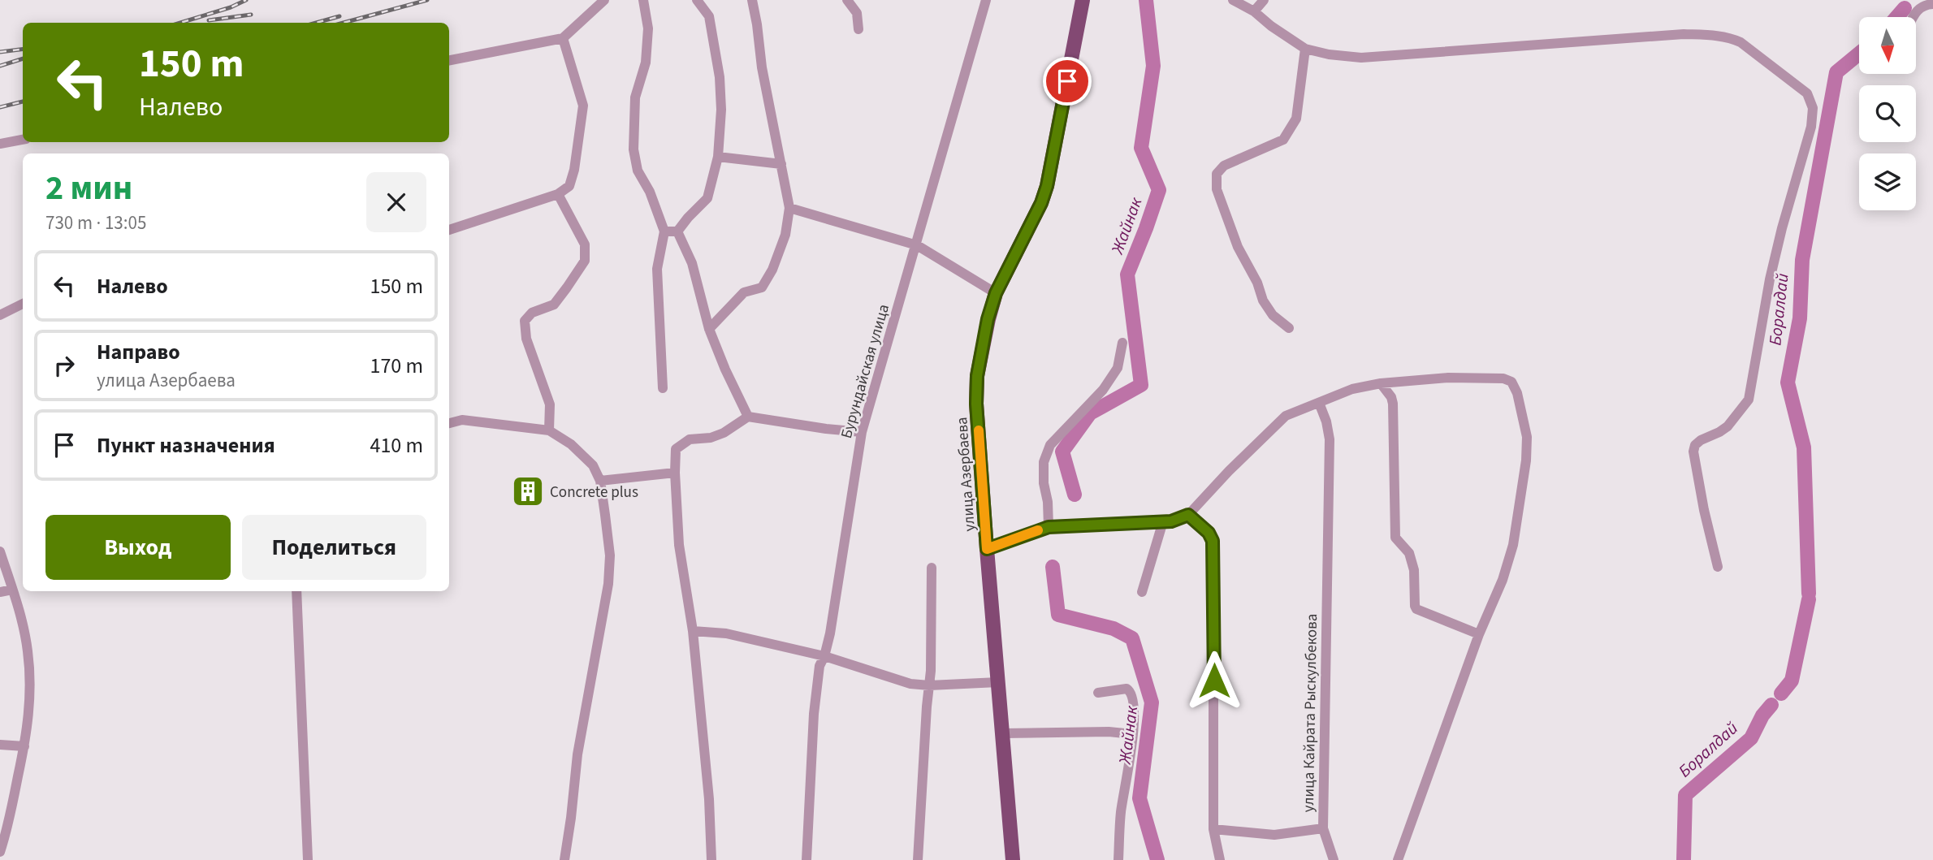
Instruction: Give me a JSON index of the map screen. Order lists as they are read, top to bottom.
{
  "streets": {
    "main road": ["улица Азербаева"],
    "street": ["Бурундайская улица", "улица Кайрата Рыскулбекова"]
  },
  "water": ["Жайнак", "Боралдай"],
  "places": {
    "building": ["Concrete plus"]
  },
  "north": "bottom",
  "page": {
    "turn": ["150 m", "Налево"],
    "heading": ["2 мин", "730 m · 13:05"],
    "list": [
      {
        "name": "Налево",
        "value": "150 m"
      },
      {
        "name": "Направо",
        "note": "улица Азербаева",
        "value": "170 m"
      },
      {
        "name": "Пункт назначения",
        "value": "410 m"
      }
    ],
    "buttons": ["Выход", "Поделиться"]
  }
}
